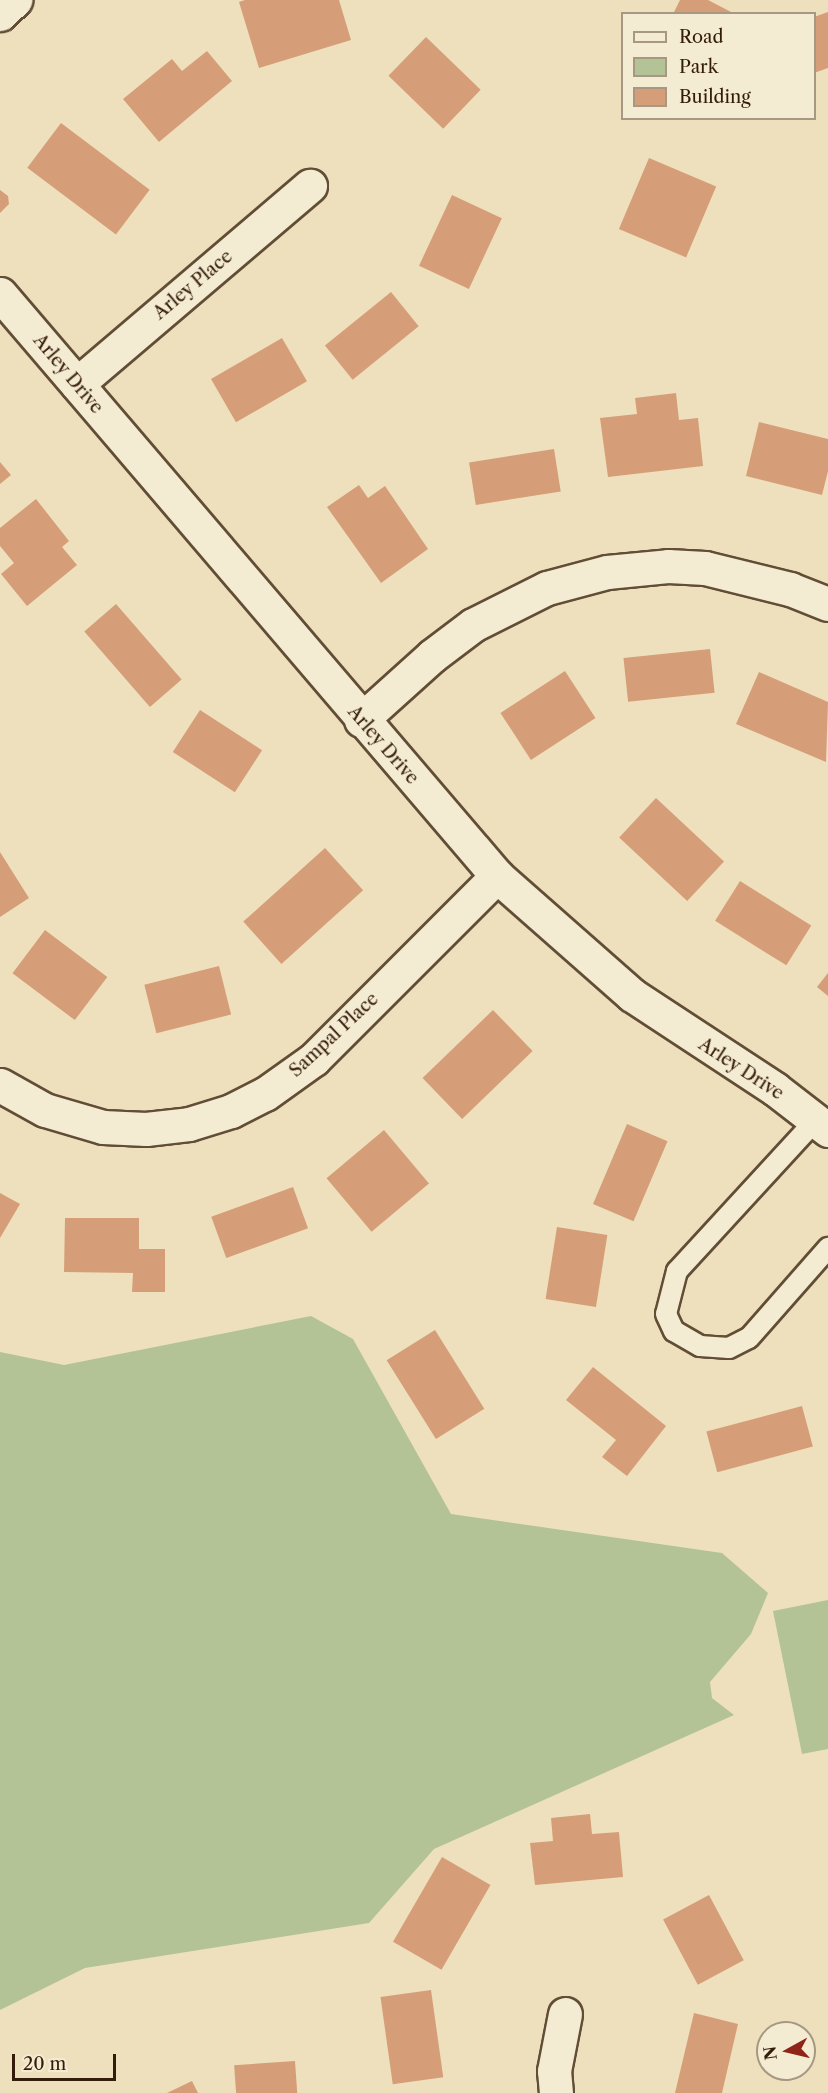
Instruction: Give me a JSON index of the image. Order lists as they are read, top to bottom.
{
  "streets": {
    "street": ["Arley Place", "Arley Drive", "Sampal Place"]
  },
  "crossings": [
    ["Arley Place", "Arley Drive"],
    ["Arley Drive", "Sampal Place"]
  ],
  "legend": ["Road", "Park", "Building"],
  "scale_bar": "20 m",
  "north": "left"
}
